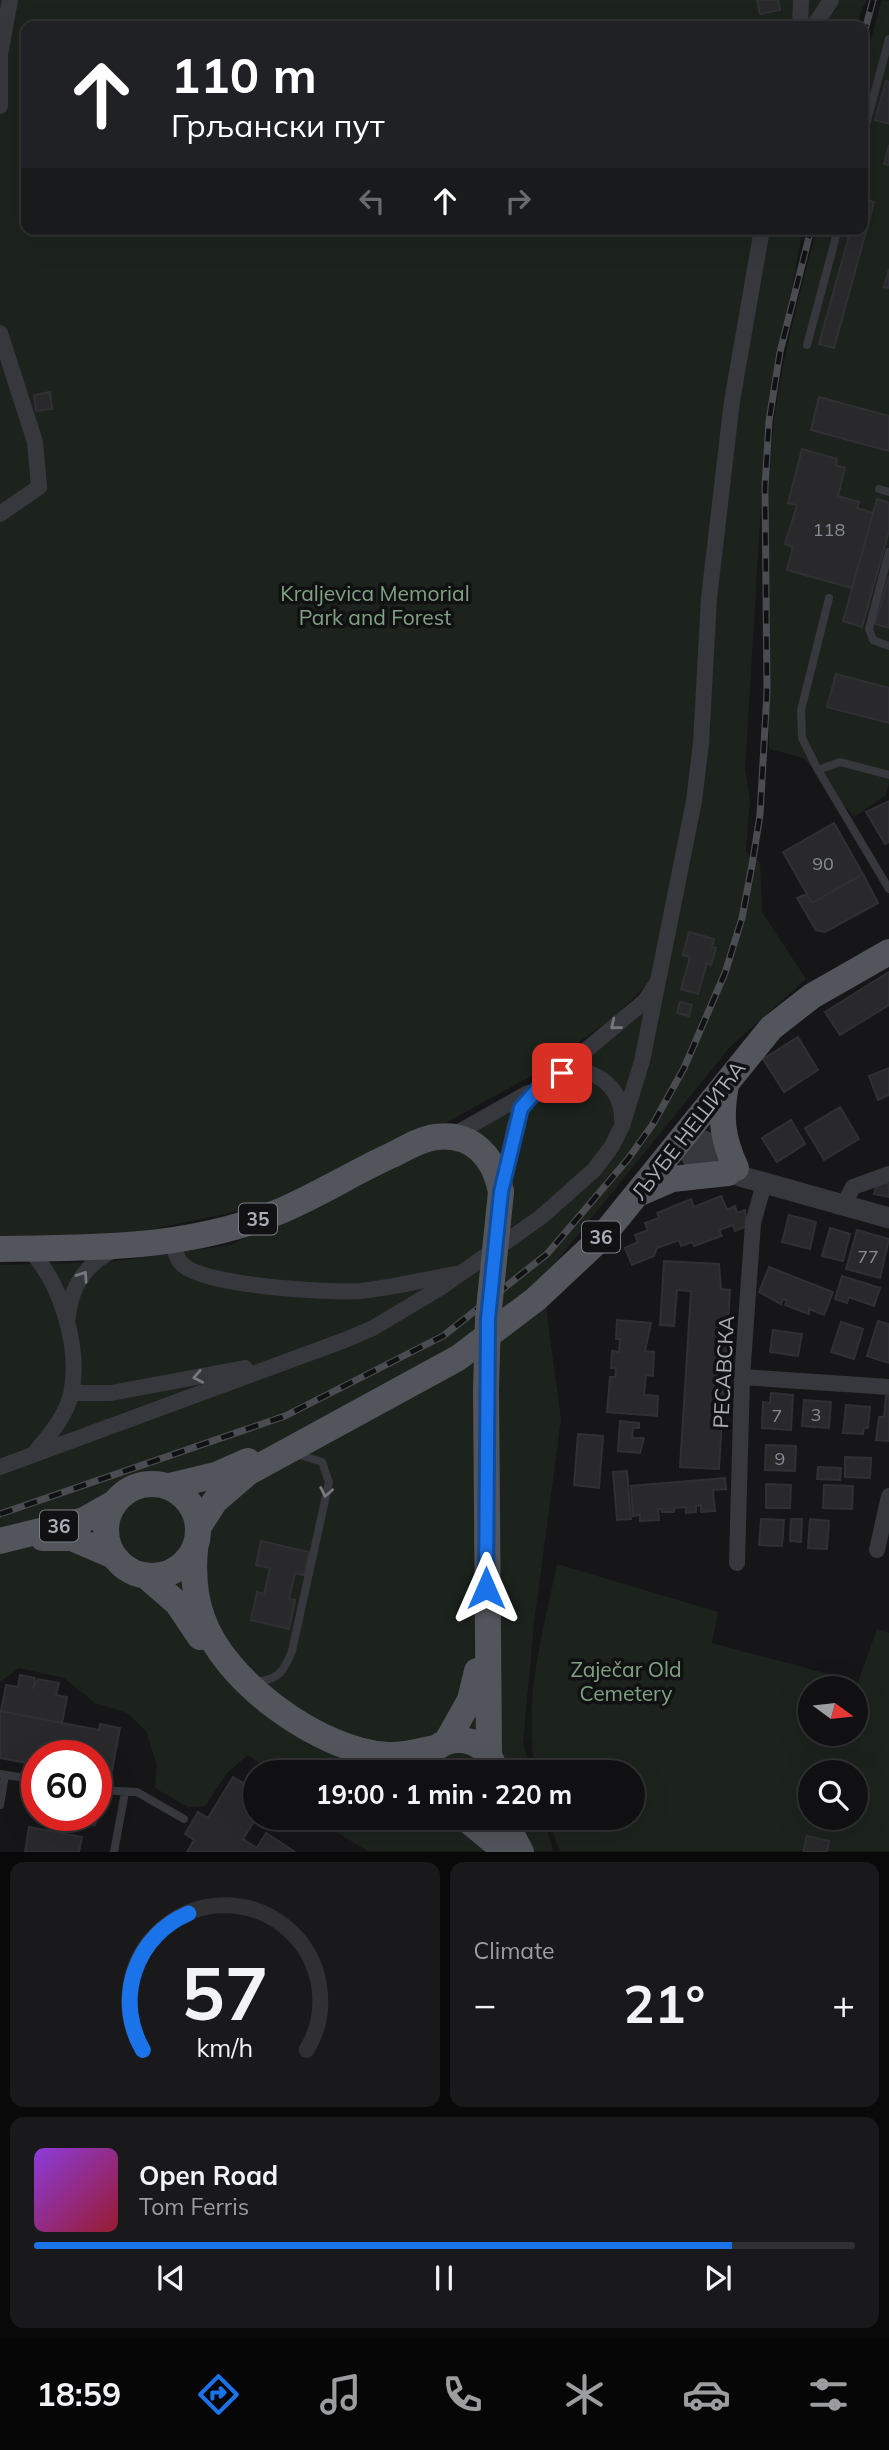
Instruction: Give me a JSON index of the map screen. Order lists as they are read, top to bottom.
{
  "streets": {
    "main road": ["ЉУБЕ НЕШИЋА", "35", "36"],
    "street": ["РЕСАВСКА"]
  },
  "crossings": [
    ["ЉУБЕ НЕШИЋА", "36"]
  ],
  "parks": ["Kraljevica Memorial Park and Forest", "Zaječar Old Cemetery"],
  "house_numbers": [
    "118",
    "90",
    "77",
    "3",
    "7",
    "9"
  ],
  "north": "right",
  "page": {
    "turn": ["110 m", "Грљански пут"],
    "limit": "60",
    "trip": "19:00 · 1 min · 220 m",
    "tile": "Climate",
    "heat": ["−", "21°", "+"],
    "song": ["Open Road", "Tom Ferris"],
    "tabs": "18:59",
    "gauge": ["57", "km/h"]
  }
}
